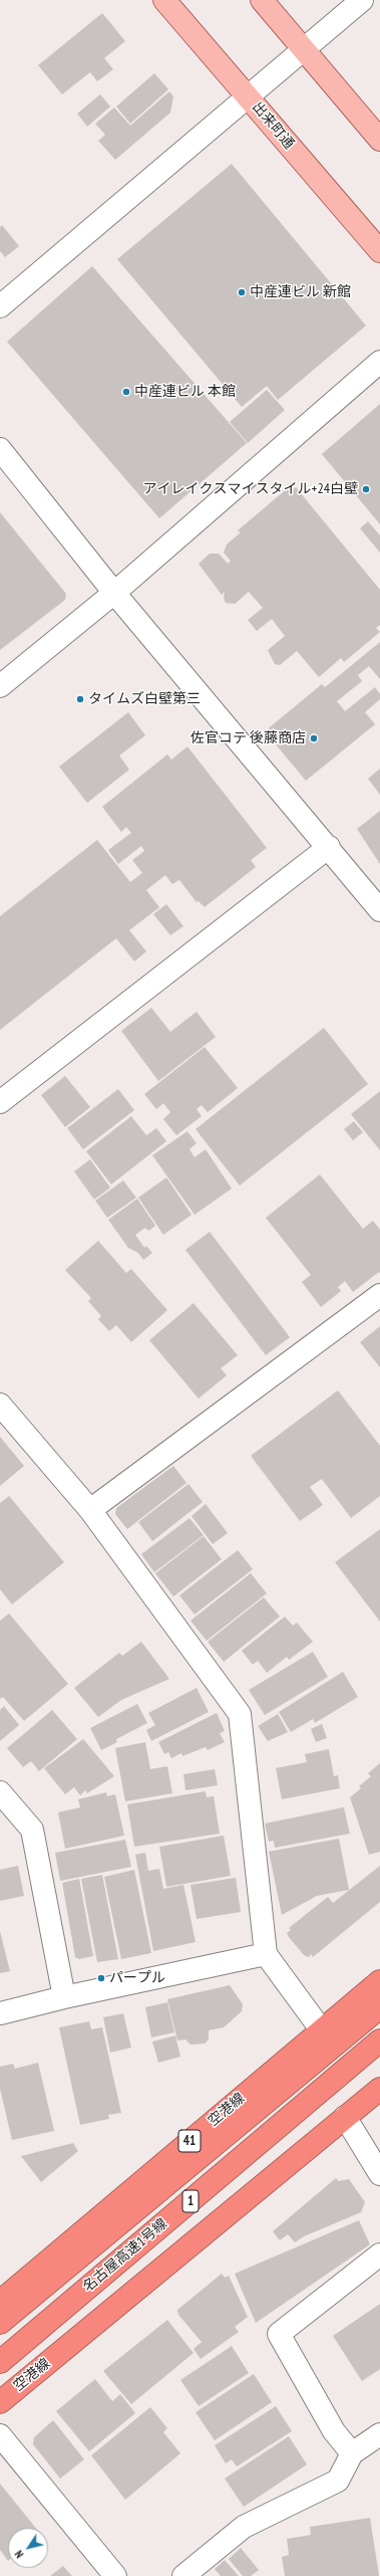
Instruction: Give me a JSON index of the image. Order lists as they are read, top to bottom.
{
  "streets": {
    "highway": [
      "空港線",
      "41",
      "1",
      "名古屋高速1号線"
    ],
    "main road": ["出来町通"]
  },
  "places": [
    "中産連ビル 新館",
    "中産連ビル 本館",
    "アイレイクスマイスタイル+24白壁",
    "タイムズ白壁第三",
    "佐官コテ 後藤商店",
    "パープル"
  ],
  "north": "bottom left"
}
